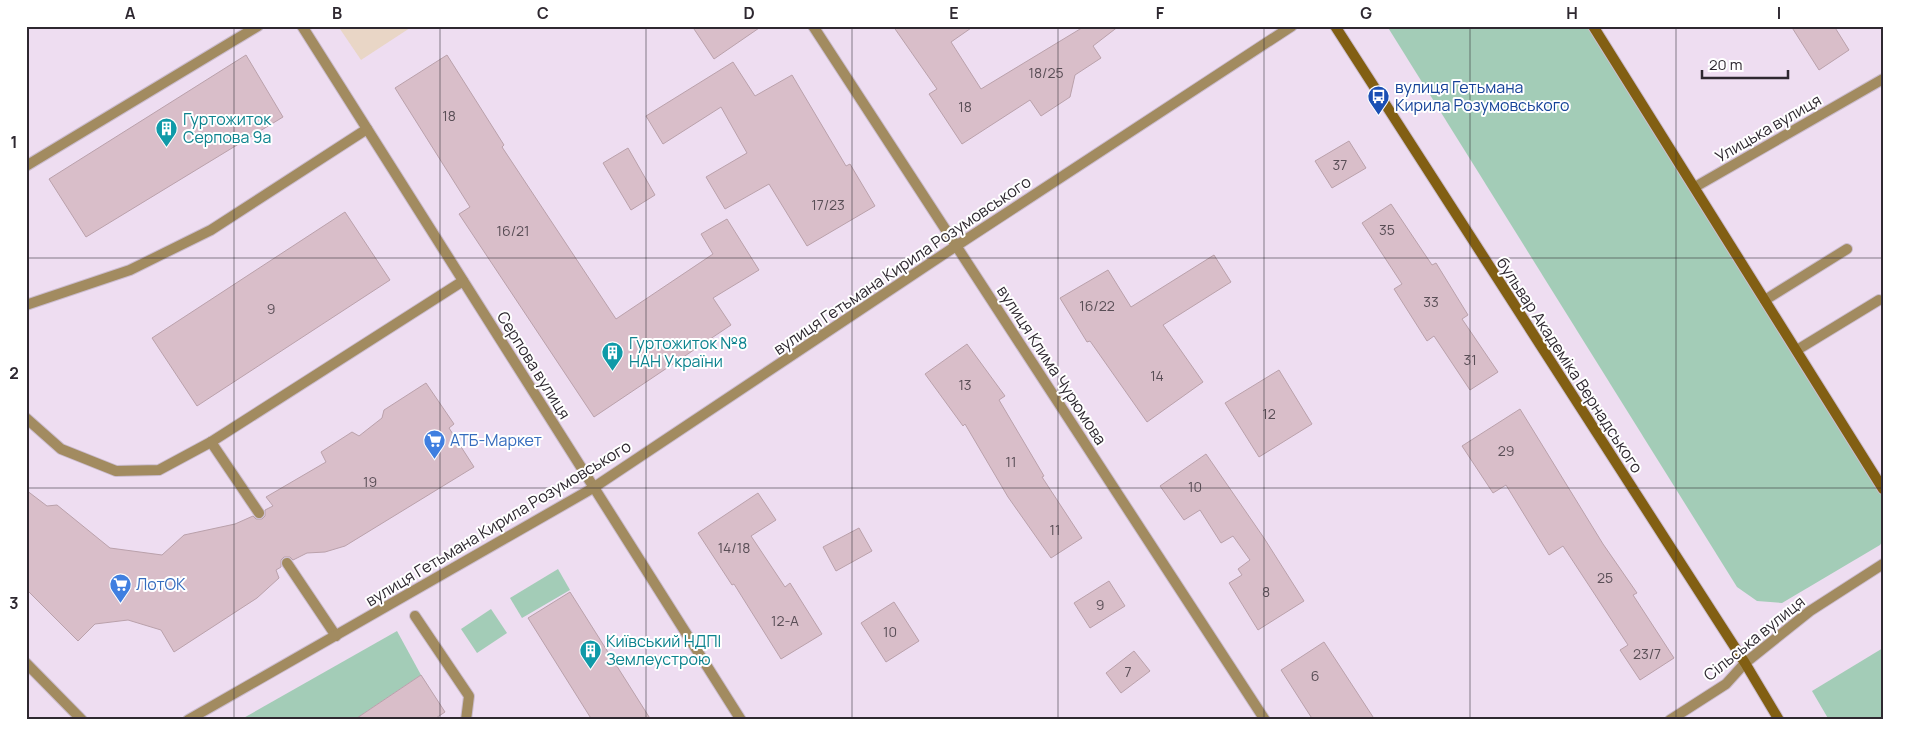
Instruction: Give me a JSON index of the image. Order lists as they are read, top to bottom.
{
  "streets": {
    "main road": ["бульвар Академіка Вернадського"],
    "street": [
      "Улицька вулиця",
      "вулиця Гетьмана Кирила Розумовського",
      "Серпова вулиця",
      "вулиця Клима Чурюмова",
      "Сільська вулиця"
    ]
  },
  "crossings": [
    ["вулиця Гетьмана Кирила Розумовського", "Серпова вулиця"],
    ["вулиця Гетьмана Кирила Розумовського", "вулиця Клима Чурюмова"],
    ["бульвар Академіка Вернадського", "Сільська вулиця"]
  ],
  "places": {
    "bus stop": ["вулиця Гетьмана Кирила Розумовського"],
    "building": ["Гуртожиток Серпова 9а", "Гуртожиток №8 НАН України", "Київський НДПІ Землеустрою"],
    "supermarket": ["АТБ-Маркет", "ЛотОК"]
  },
  "house_numbers": [
    "18/25",
    "18",
    "18",
    "37",
    "17/23",
    "35",
    "16/21",
    "33",
    "16/22",
    "9",
    "31",
    "14",
    "13",
    "12",
    "29",
    "11",
    "19",
    "10",
    "11",
    "14/18",
    "25",
    "8",
    "9",
    "12-А",
    "10",
    "23/7",
    "7",
    "6"
  ],
  "scale_bar": "20 m",
  "grid": {
    "columns": [
      "A",
      "B",
      "C",
      "D",
      "E",
      "F",
      "G",
      "H",
      "I"
    ],
    "rows": ["1", "2", "3"]
  }
}
